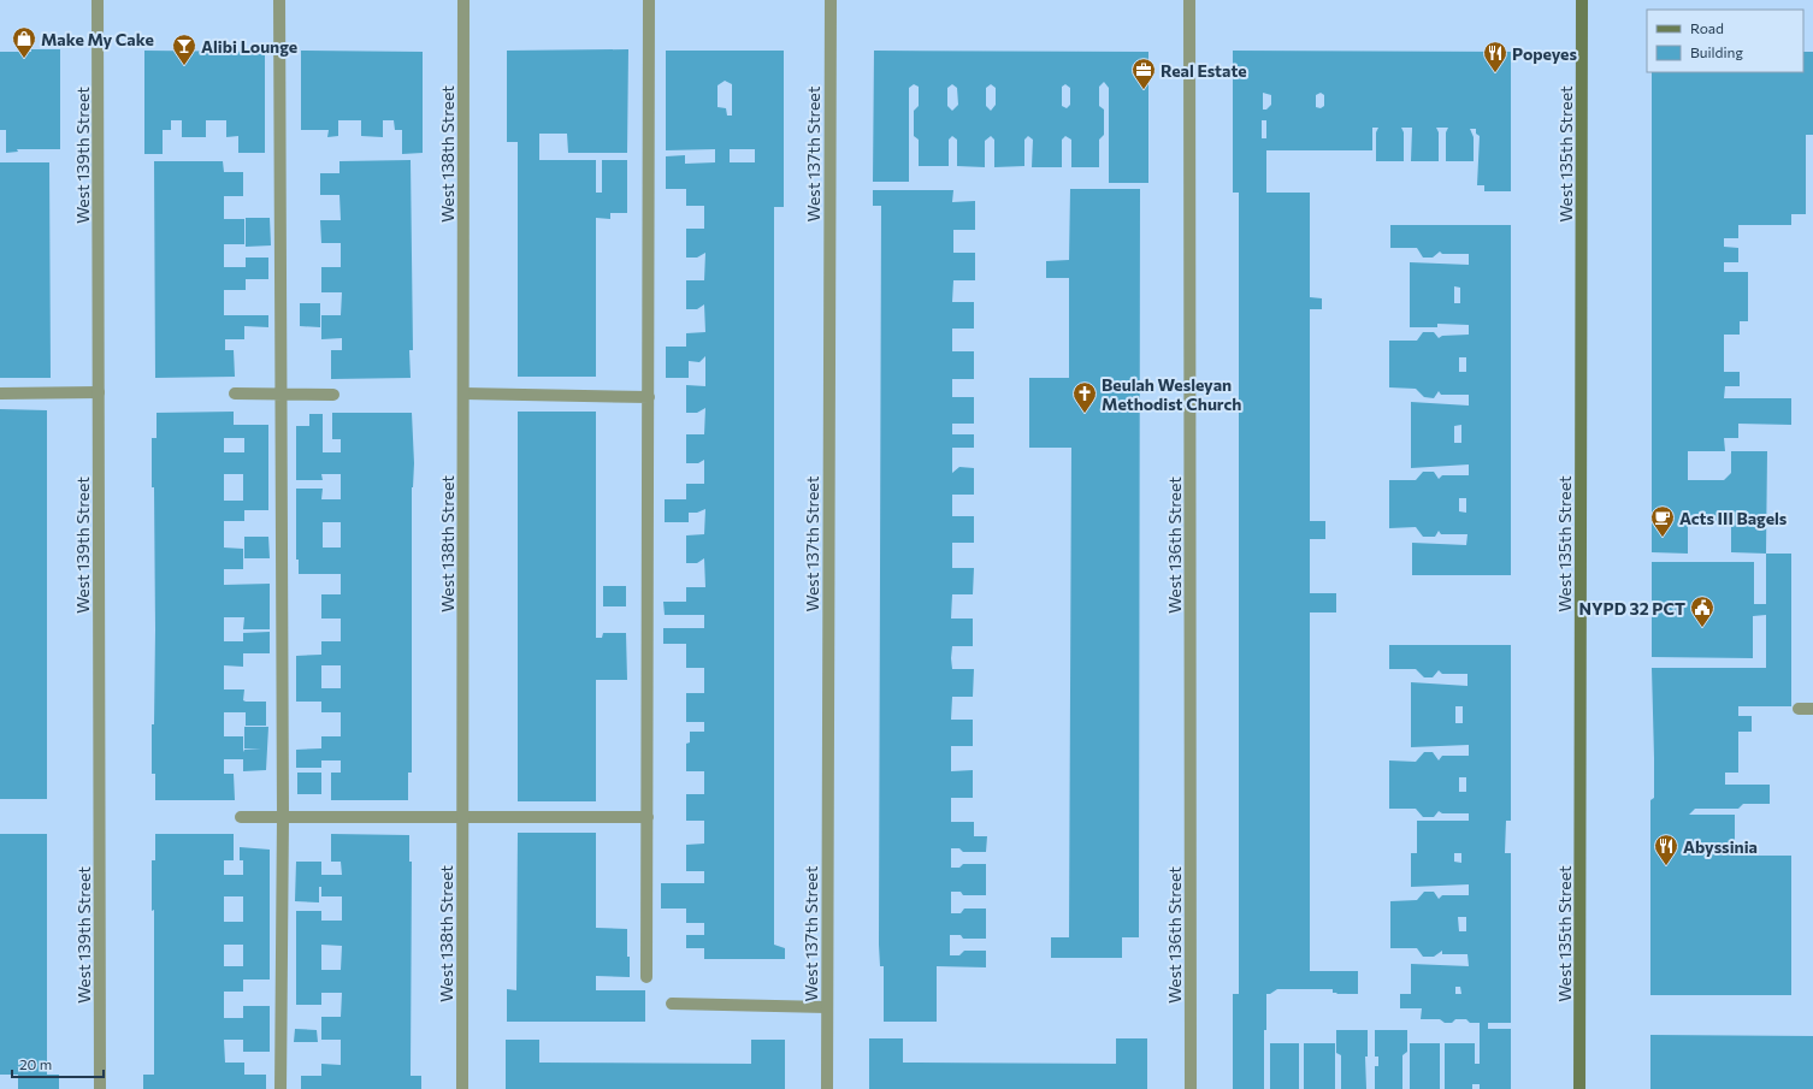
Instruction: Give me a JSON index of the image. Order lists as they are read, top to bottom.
{
  "streets": {
    "street": [
      "West 138th Street",
      "West 137th Street",
      "West 135th Street",
      "West 139th Street",
      "West 136th Street"
    ]
  },
  "places": {
    "shop": ["Make My Cake"],
    "bar": ["Alibi Lounge"],
    "restaurant": ["Popeyes", "Abyssinia"],
    "office": ["Real Estate"],
    "church": ["Beulah Wesleyan Methodist Church"],
    "cafe": ["Acts III Bagels"],
    "public building": ["NYPD 32 PCT"]
  },
  "legend": ["Road", "Building"],
  "scale_bar": "20 m"
}
